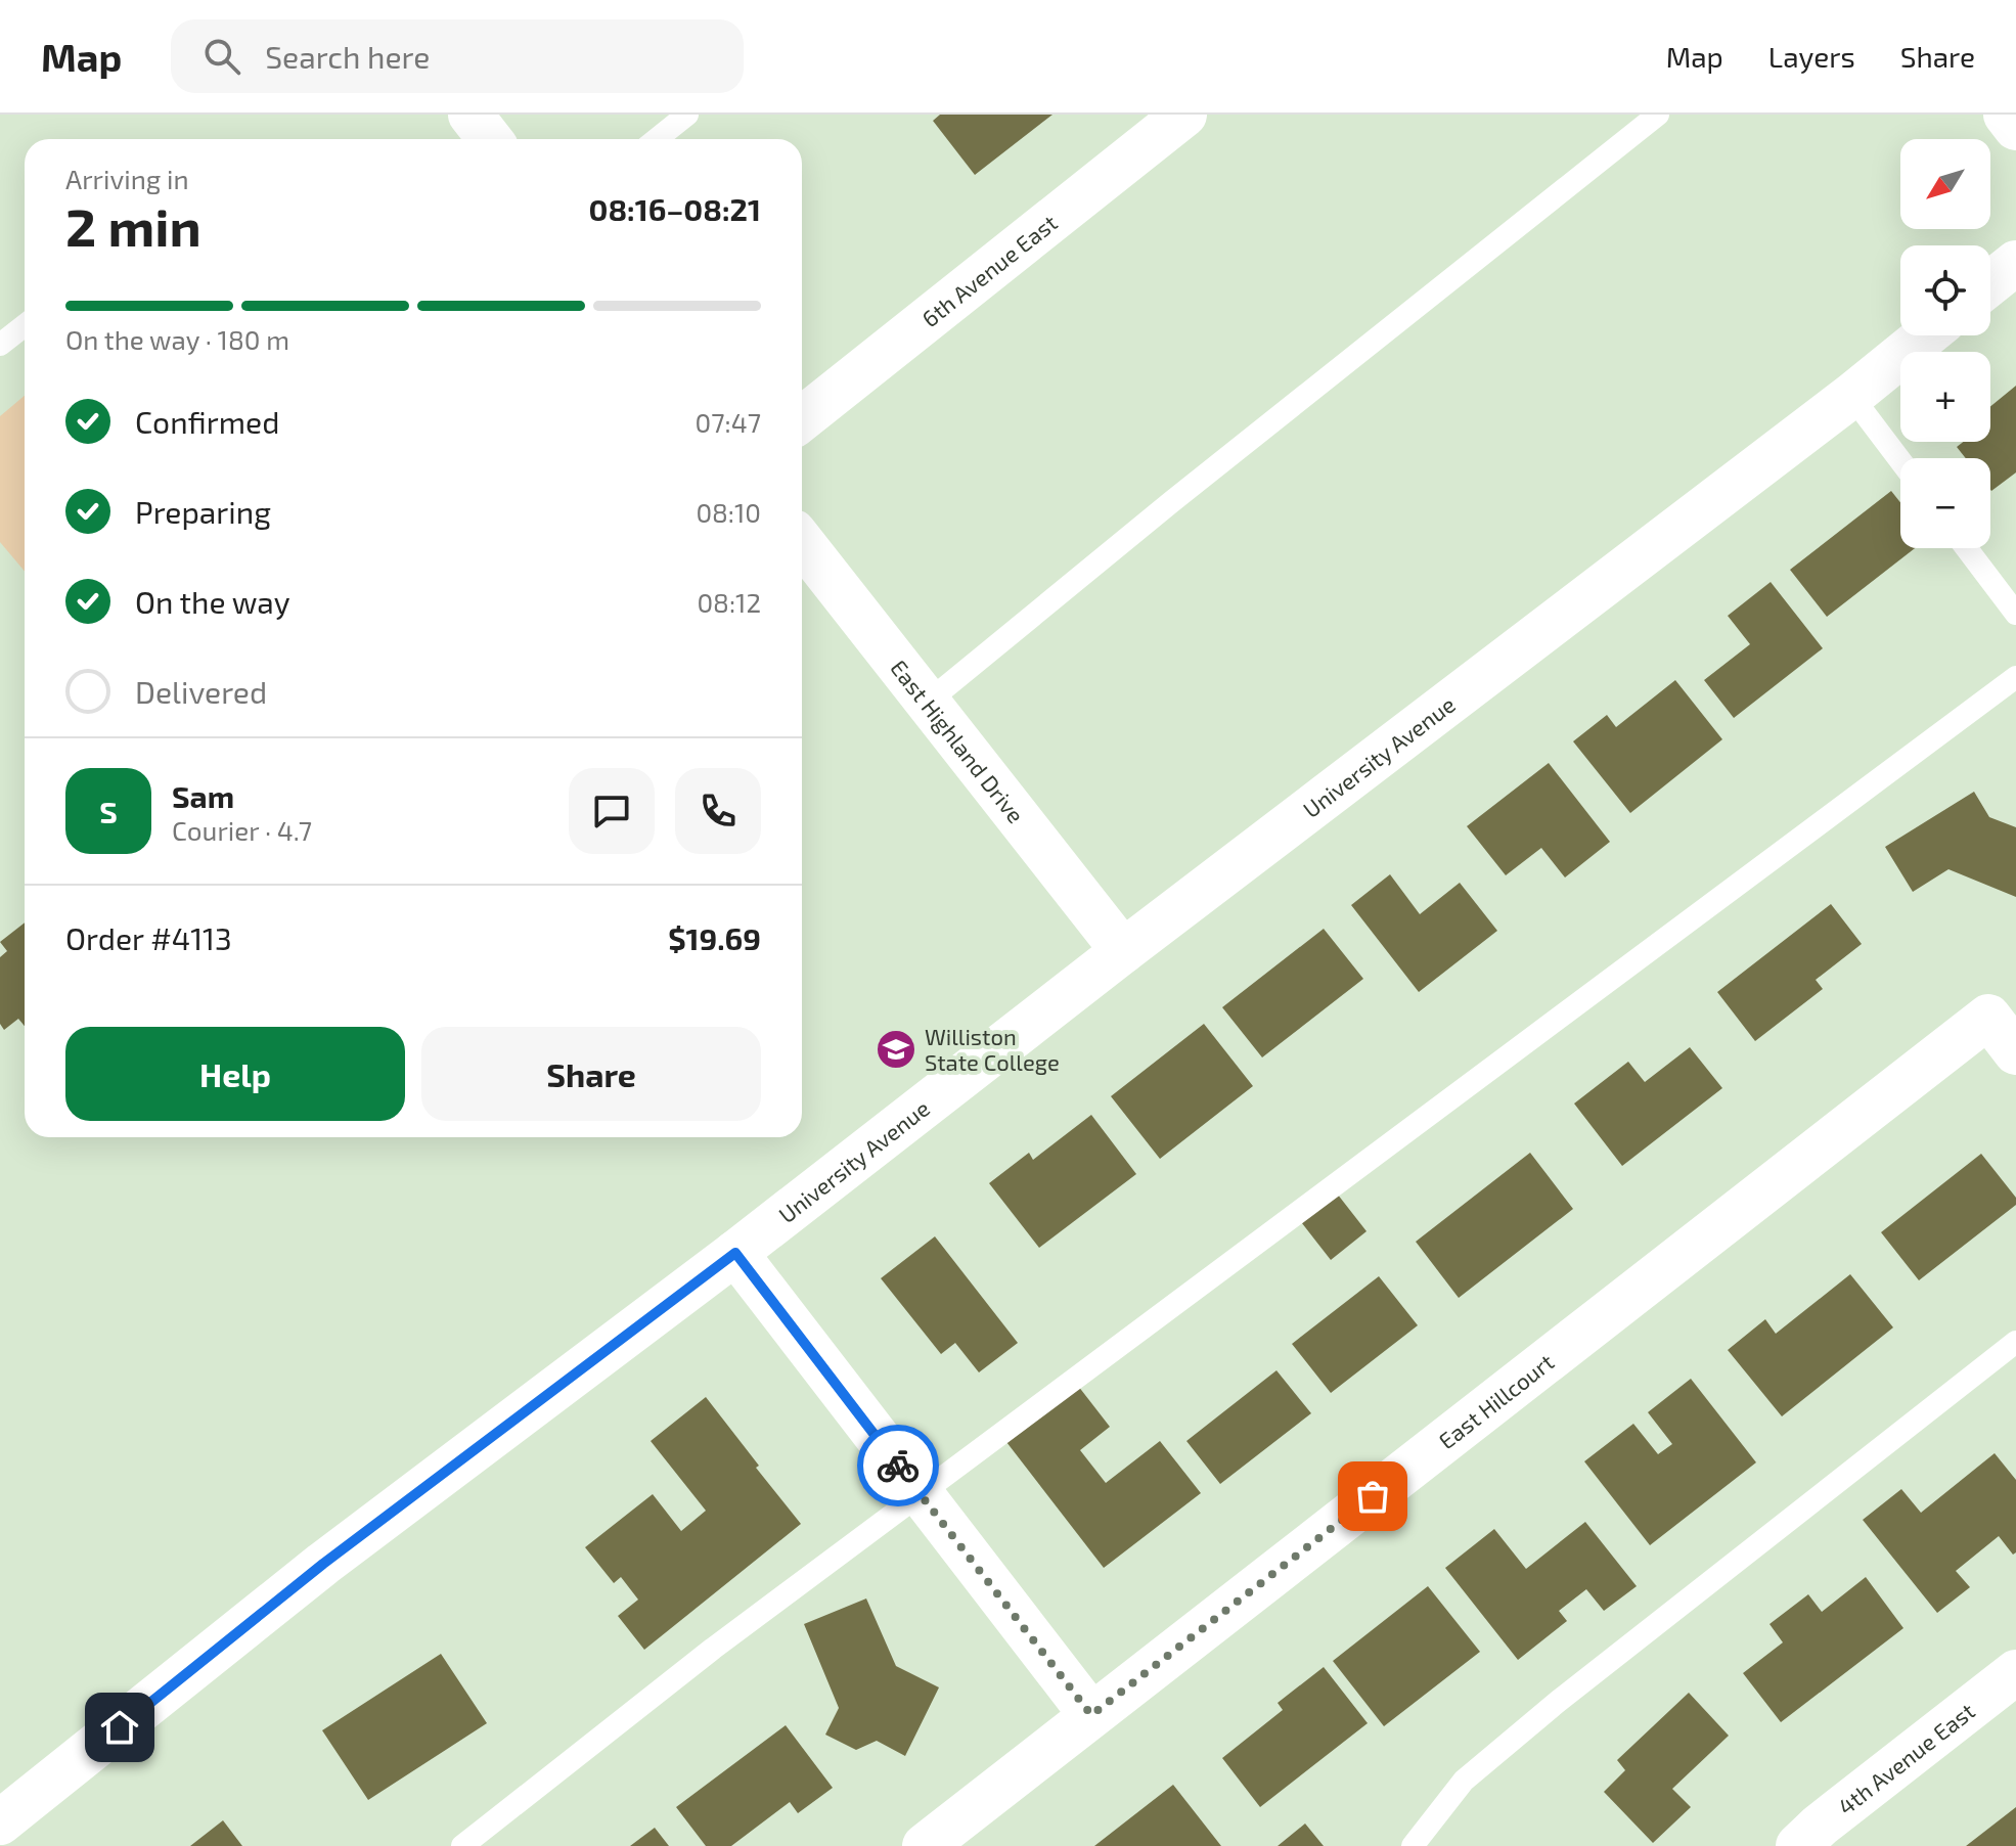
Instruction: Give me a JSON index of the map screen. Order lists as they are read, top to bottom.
{
  "streets": {
    "street": [
      "6th Avenue East",
      "East Highland Drive",
      "University Avenue",
      "East Hillcourt",
      "4th Avenue East"
    ]
  },
  "crossings": [
    ["East Highland Drive", "University Avenue"]
  ],
  "places": {
    "school or university": ["Williston State College"]
  },
  "north": "bottom left",
  "page": {
    "header": "Map",
    "search": "Search here",
    "nav": ["Map", "Layers", "Share"],
    "map_buttons": ["+", "−"],
    "heading": ["2 min", "Arriving in", "08:16–08:21"],
    "panel": [
      "Sam",
      "Courier · 4.7",
      "Order #4113",
      "$19.69"
    ],
    "bar": "On the way · 180 m",
    "list": [
      ["Confirmed", "07:47"],
      ["Preparing", "08:10"],
      ["On the way", "08:12"],
      "Delivered"
    ],
    "round": "S",
    "buttons": ["Help", "Share"]
  }
}
